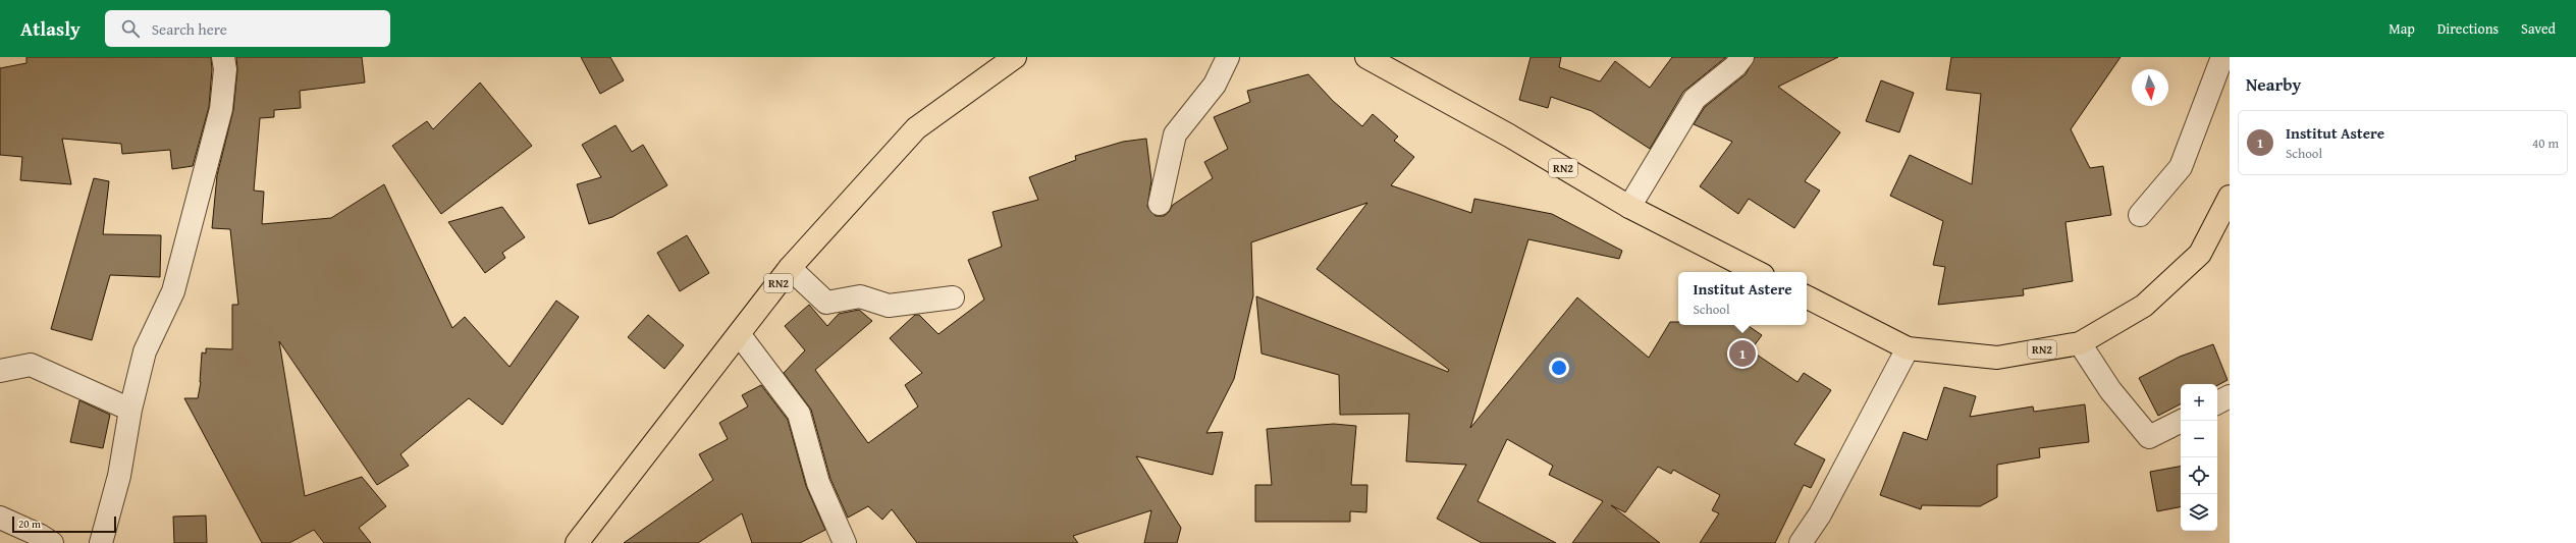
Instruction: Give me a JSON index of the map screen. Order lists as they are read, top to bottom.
{
  "streets": {
    "highway": ["RN2"]
  },
  "scale_bar": "20 m",
  "north": "bottom",
  "page": {
    "header": "Atlasly",
    "search": "Search here",
    "nav": ["Map", "Directions", "Saved"],
    "heading": "Nearby",
    "list": [
      {
        "mark": "1",
        "name": "Institut Astere",
        "note": "School",
        "value": "40 m"
      }
    ],
    "popup": ["Institut Astere", "School"],
    "pins": "1",
    "map_buttons": ["+", "−"],
    "scale": "20 m"
  }
}
